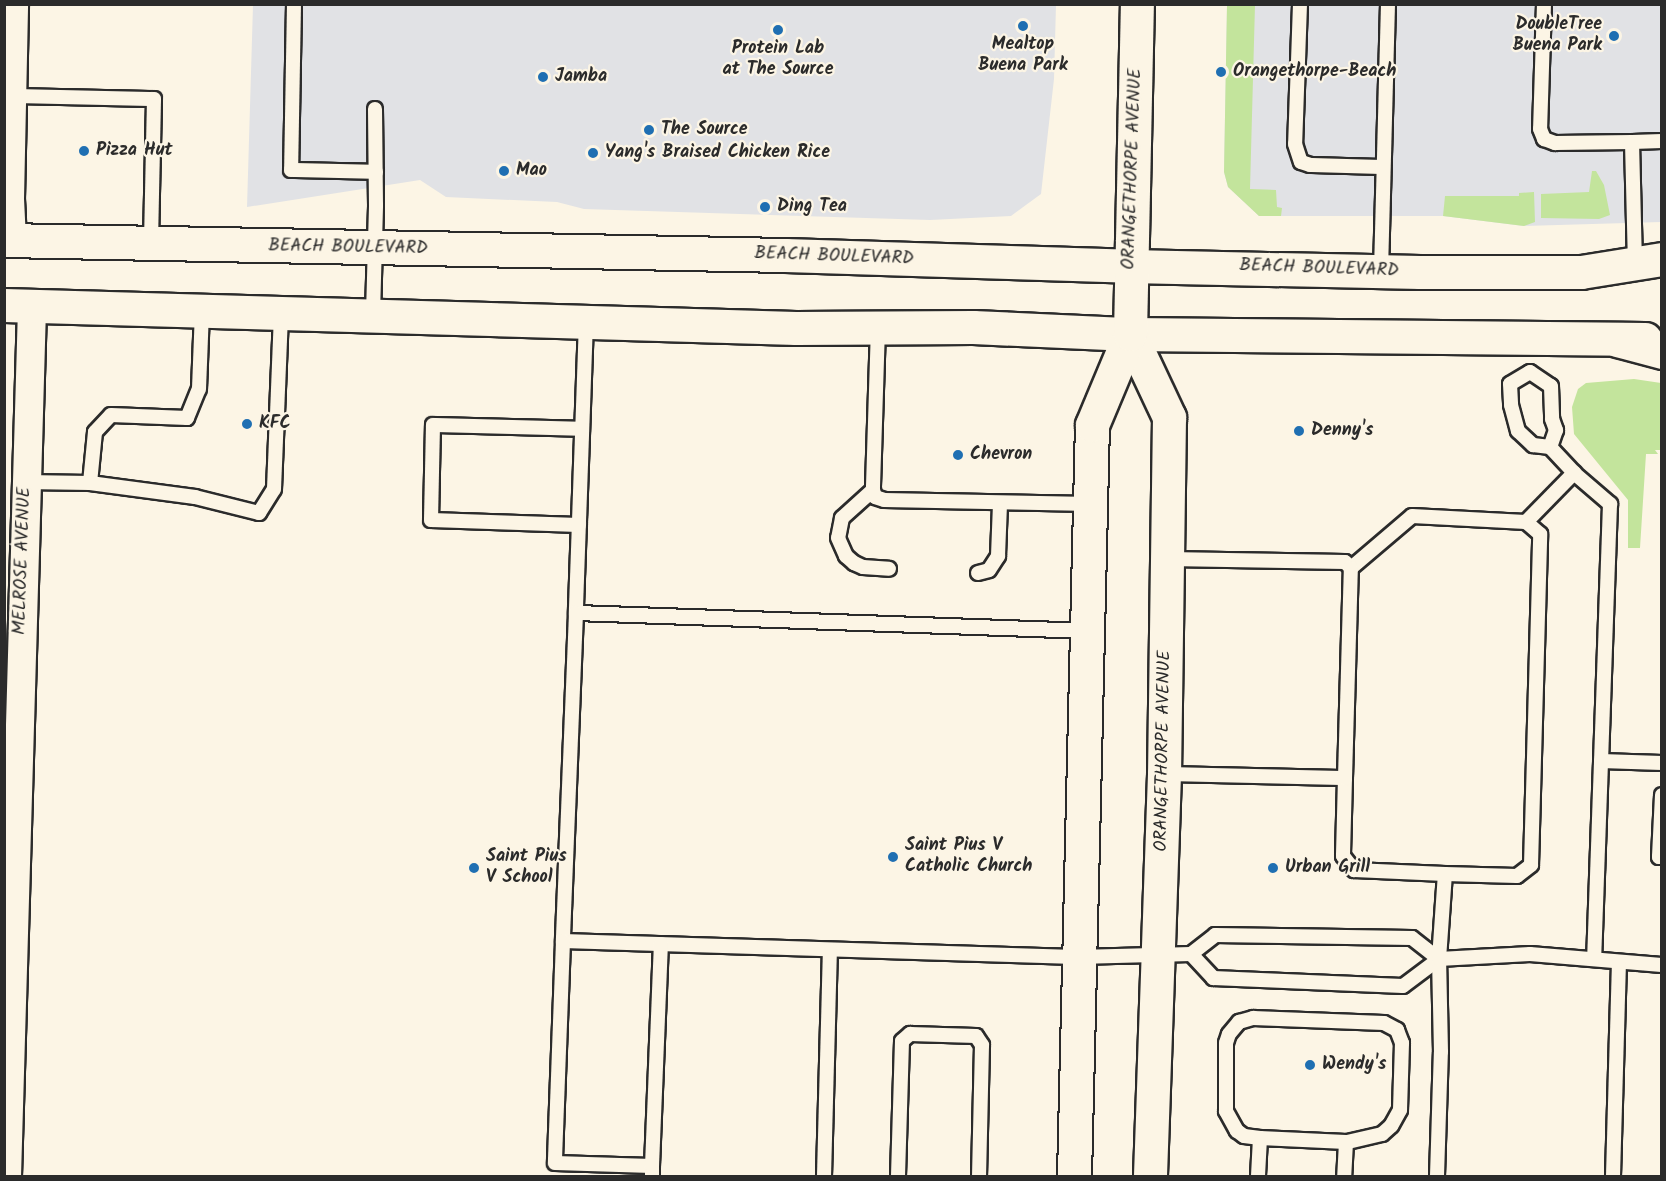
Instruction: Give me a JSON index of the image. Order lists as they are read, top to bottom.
{
  "streets": {
    "main road": ["ORANGETHORPE AVENUE", "BEACH BOULEVARD"],
    "street": ["MELROSE AVENUE"]
  },
  "crossings": [
    ["ORANGETHORPE AVENUE", "BEACH BOULEVARD"]
  ],
  "places": [
    "Mealtop Buena Park",
    "Protein Lab at The Source",
    "DoubleTree Buena Park",
    "Orangethorpe-Beach",
    "Jamba",
    "The Source",
    "Pizza Hut",
    "Yang's Braised Chicken Rice",
    "Mao",
    "Ding Tea",
    "KFC",
    "Denny's",
    "Chevron",
    "Saint Pius V Catholic Church",
    "Saint Pius V School",
    "Urban Grill",
    "Wendy's"
  ]
}
